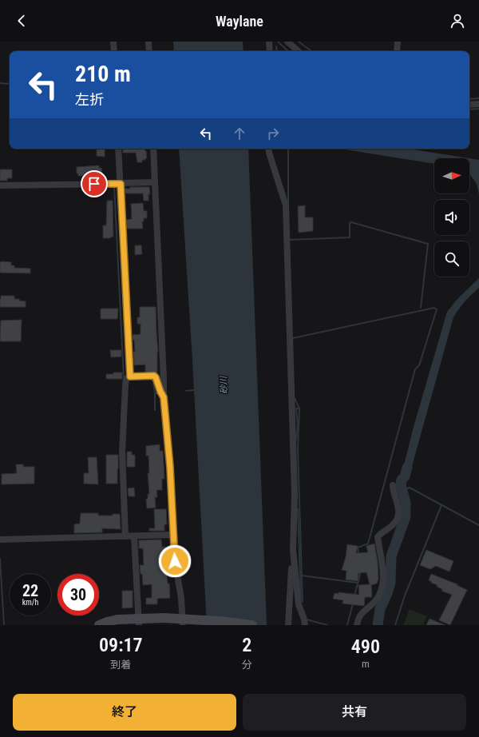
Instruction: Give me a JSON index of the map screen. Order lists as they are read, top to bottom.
{
  "water": ["砂川"],
  "north": "right",
  "page": {
    "header": "Waylane",
    "turn": ["210 m", "左折"],
    "speed": "22 km/h",
    "limit": "30",
    "eta": [
      "09:17",
      "到着",
      "2",
      "分",
      "490",
      "m"
    ],
    "buttons": ["終了", "共有"]
  }
}
